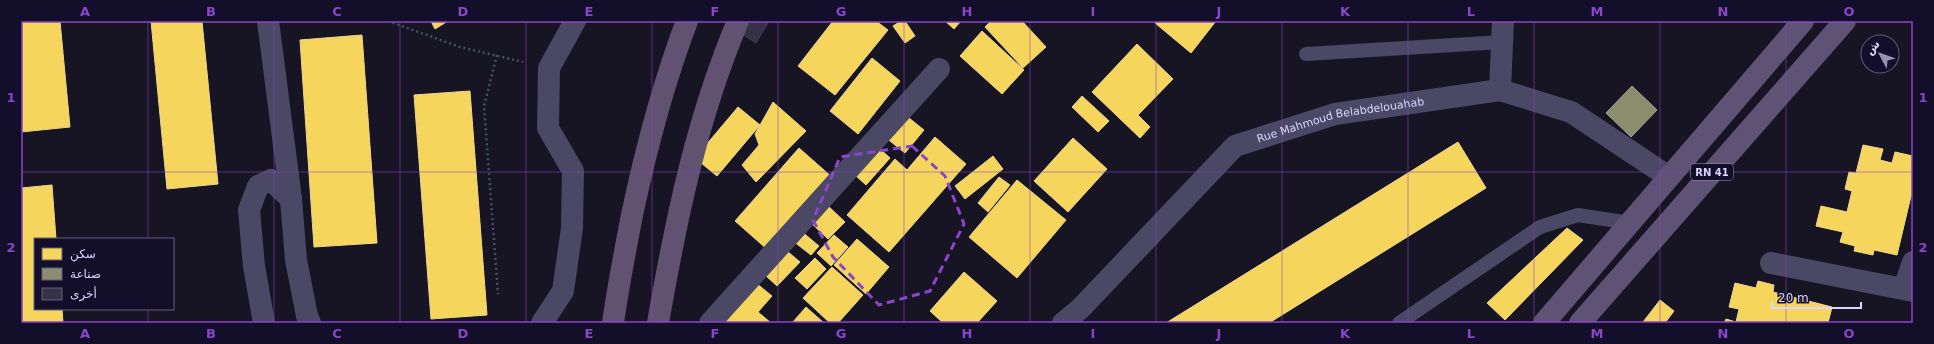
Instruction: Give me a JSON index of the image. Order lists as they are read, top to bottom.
{
  "streets": {
    "main road": ["RN 41"],
    "street": ["Rue Mahmoud Belabdelouahab"]
  },
  "crossings": [
    ["Rue Mahmoud Belabdelouahab", "RN 41"]
  ],
  "legend": ["سكن", "صناعة", "أخرى"],
  "scale_bar": "20 m",
  "north": "top left",
  "grid": {
    "columns": [
      "A",
      "B",
      "C",
      "D",
      "E",
      "F",
      "G",
      "H",
      "I",
      "J",
      "K",
      "L",
      "M",
      "N",
      "O"
    ],
    "rows": ["1", "2"]
  }
}
